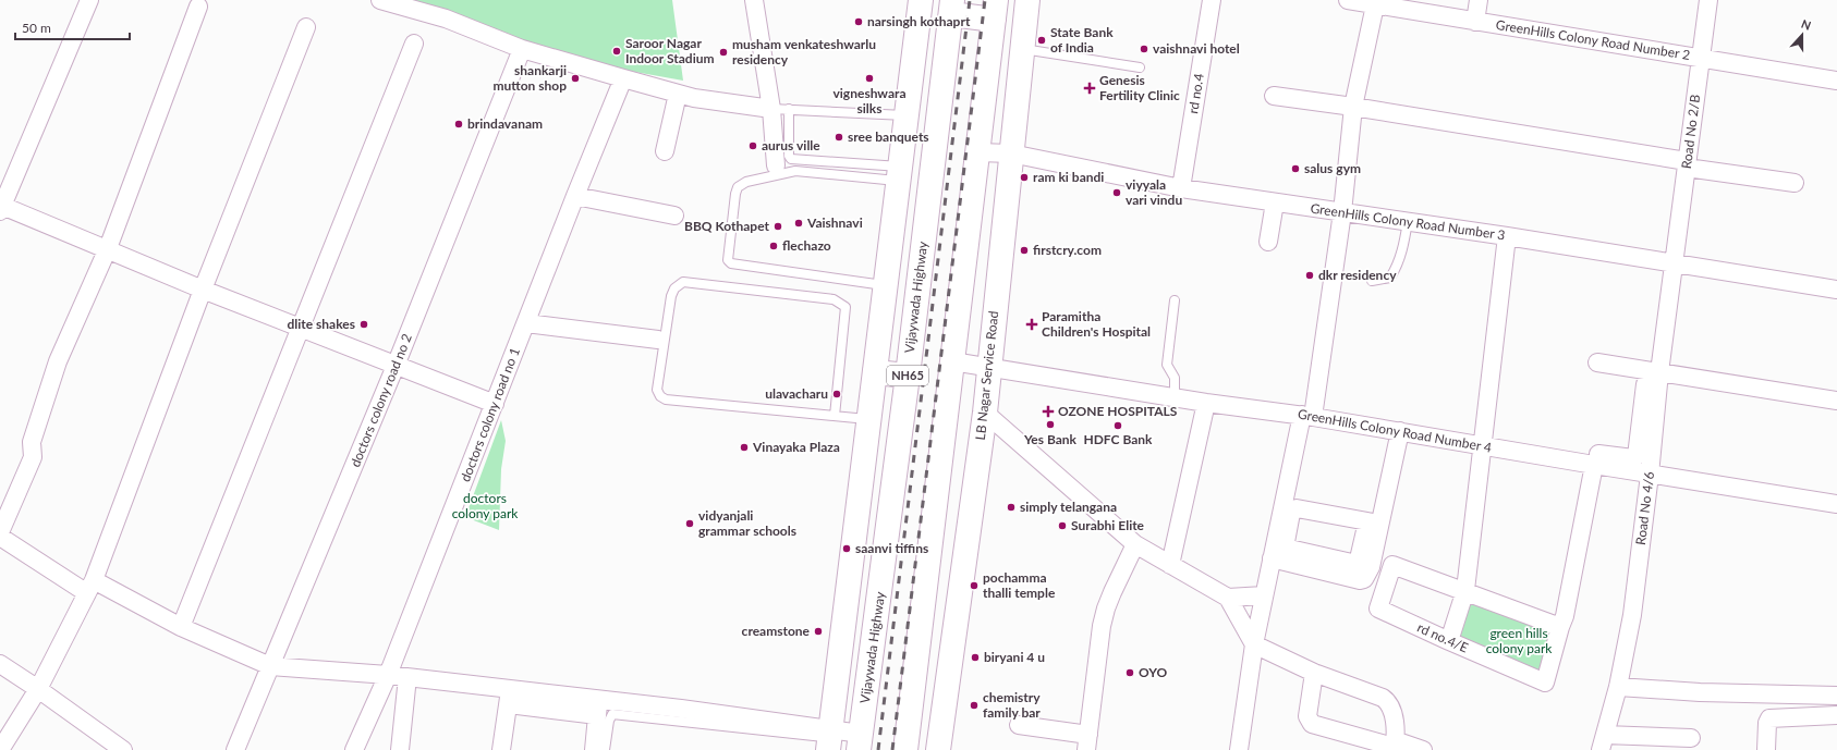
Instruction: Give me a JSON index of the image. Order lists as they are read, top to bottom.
{
  "streets": {
    "main road": ["Vijaywada Highway", "NH65", "LB Nagar Service Road"],
    "street": [
      "GreenHills Colony Road Number 2",
      "rd no.4",
      "Road No 2/B",
      "GreenHills Colony Road Number 3",
      "doctors colony road no 2",
      "doctors colony road no 1",
      "GreenHills Colony Road Number 4",
      "Road No 4/6",
      "rd no.4/E"
    ]
  },
  "crossings": [
    ["GreenHills Colony Road Number 2", "Road No 2/B"],
    ["rd no.4", "GreenHills Colony Road Number 3"],
    ["Road No 2/B", "GreenHills Colony Road Number 3"],
    ["Road No 2/B", "Road No 4/6"],
    ["GreenHills Colony Road Number 3", "LB Nagar Service Road"],
    ["GreenHills Colony Road Number 3", "Road No 4/6"],
    ["LB Nagar Service Road", "GreenHills Colony Road Number 4"],
    ["GreenHills Colony Road Number 4", "Road No 4/6"]
  ],
  "parks": ["doctors colony park", "green hills colony park"],
  "places": {
    "other": [
      "narsingh kothaprt",
      "State Bank of India",
      "vaishnavi hotel",
      "Saroor Nagar Indoor Stadium",
      "musham venkateshwarlu residency",
      "shankarji mutton shop",
      "vigneshwara silks",
      "brindavanam",
      "sree banquets",
      "aurus ville",
      "salus gym",
      "ram ki bandi",
      "viyyala vari vindu",
      "Vaishnavi",
      "BBQ Kothapet",
      "flechazo",
      "firstcry.com",
      "dkr residency",
      "dlite shakes",
      "ulavacharu",
      "Yes Bank",
      "HDFC Bank",
      "Vinayaka Plaza",
      "simply telangana",
      "vidyanjali grammar schools",
      "Surabhi Elite",
      "saanvi tiffins",
      "pochamma thalli temple",
      "creamstone",
      "biryani 4 u",
      "OYO",
      "chemistry family bar"
    ],
    "health": ["Genesis Fertility Clinic", "Paramitha Children's Hospital", "OZONE HOSPITALS"]
  },
  "scale_bar": "50 m",
  "north": "top"
}
